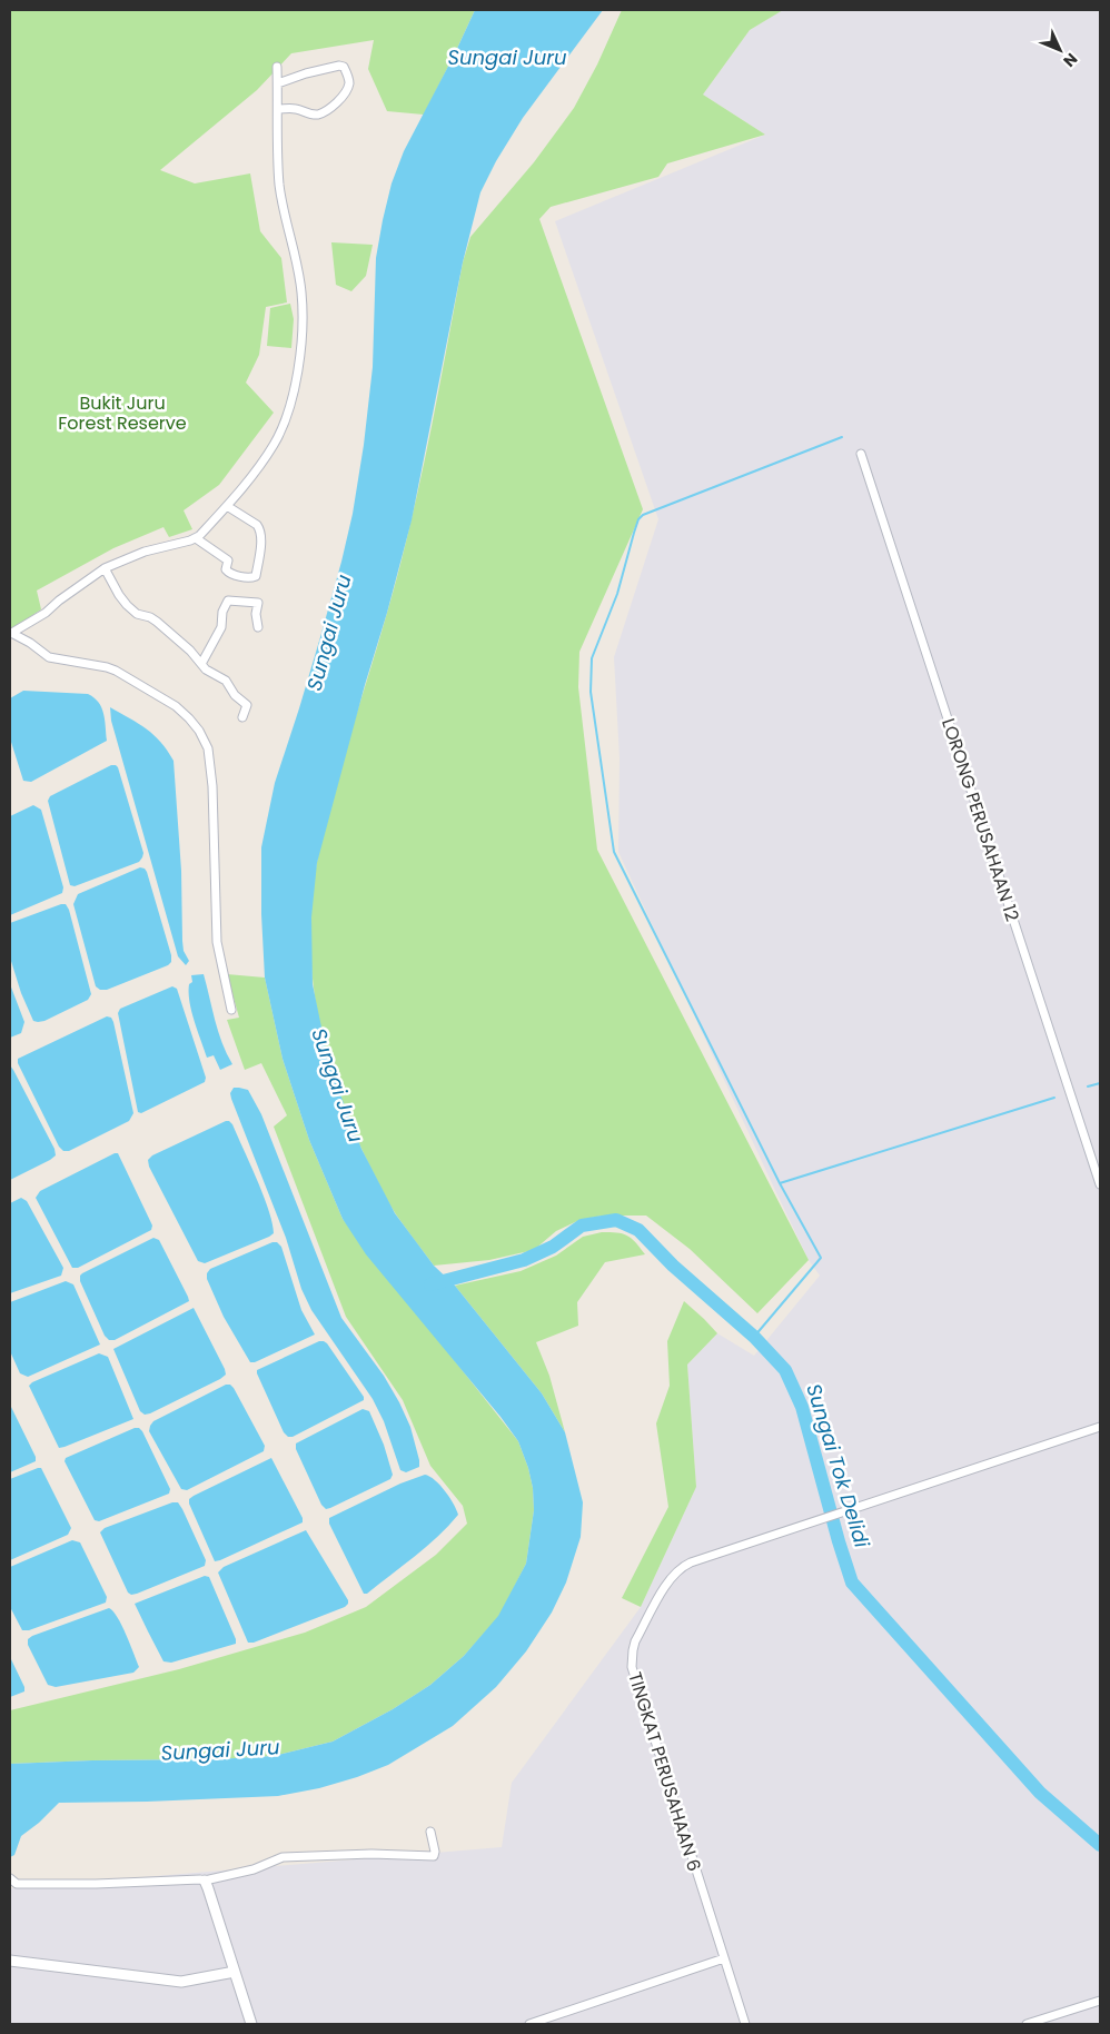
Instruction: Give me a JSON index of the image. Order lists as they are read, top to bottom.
{
  "streets": {
    "street": ["LORONG PERUSAHAAN 12", "TINGKAT PERUSAHAAN 6"]
  },
  "water": ["Sungai Juru", "Sungai Tok Delidi"],
  "parks": ["Bukit Juru Forest Reserve"],
  "north": "bottom right"
}
